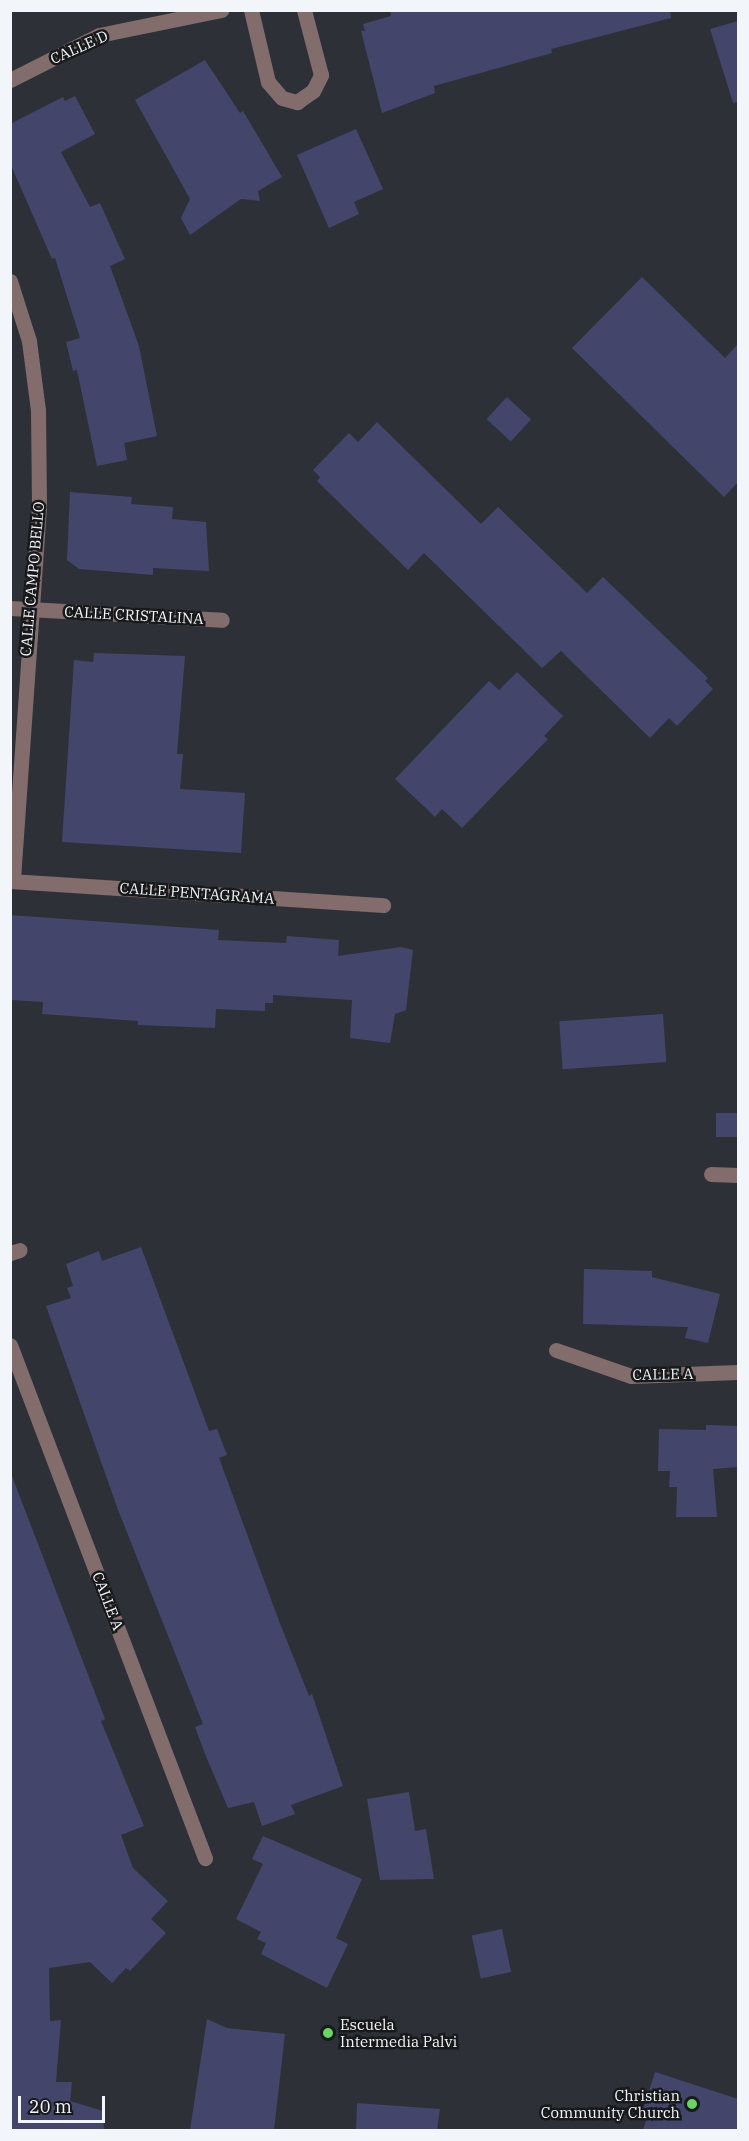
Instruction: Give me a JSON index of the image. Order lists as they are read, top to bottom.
{
  "streets": {
    "street": [
      "CALLE D",
      "CALLE CAMPO BELLO",
      "CALLE CRISTALINA",
      "CALLE PENTAGRAMA",
      "CALLE A"
    ]
  },
  "crossings": [
    ["CALLE CAMPO BELLO", "CALLE CRISTALINA"],
    ["CALLE CAMPO BELLO", "CALLE PENTAGRAMA"]
  ],
  "places": ["Escuela Intermedia Palvi", "Christian Community Church"],
  "scale_bar": "20 m"
}
